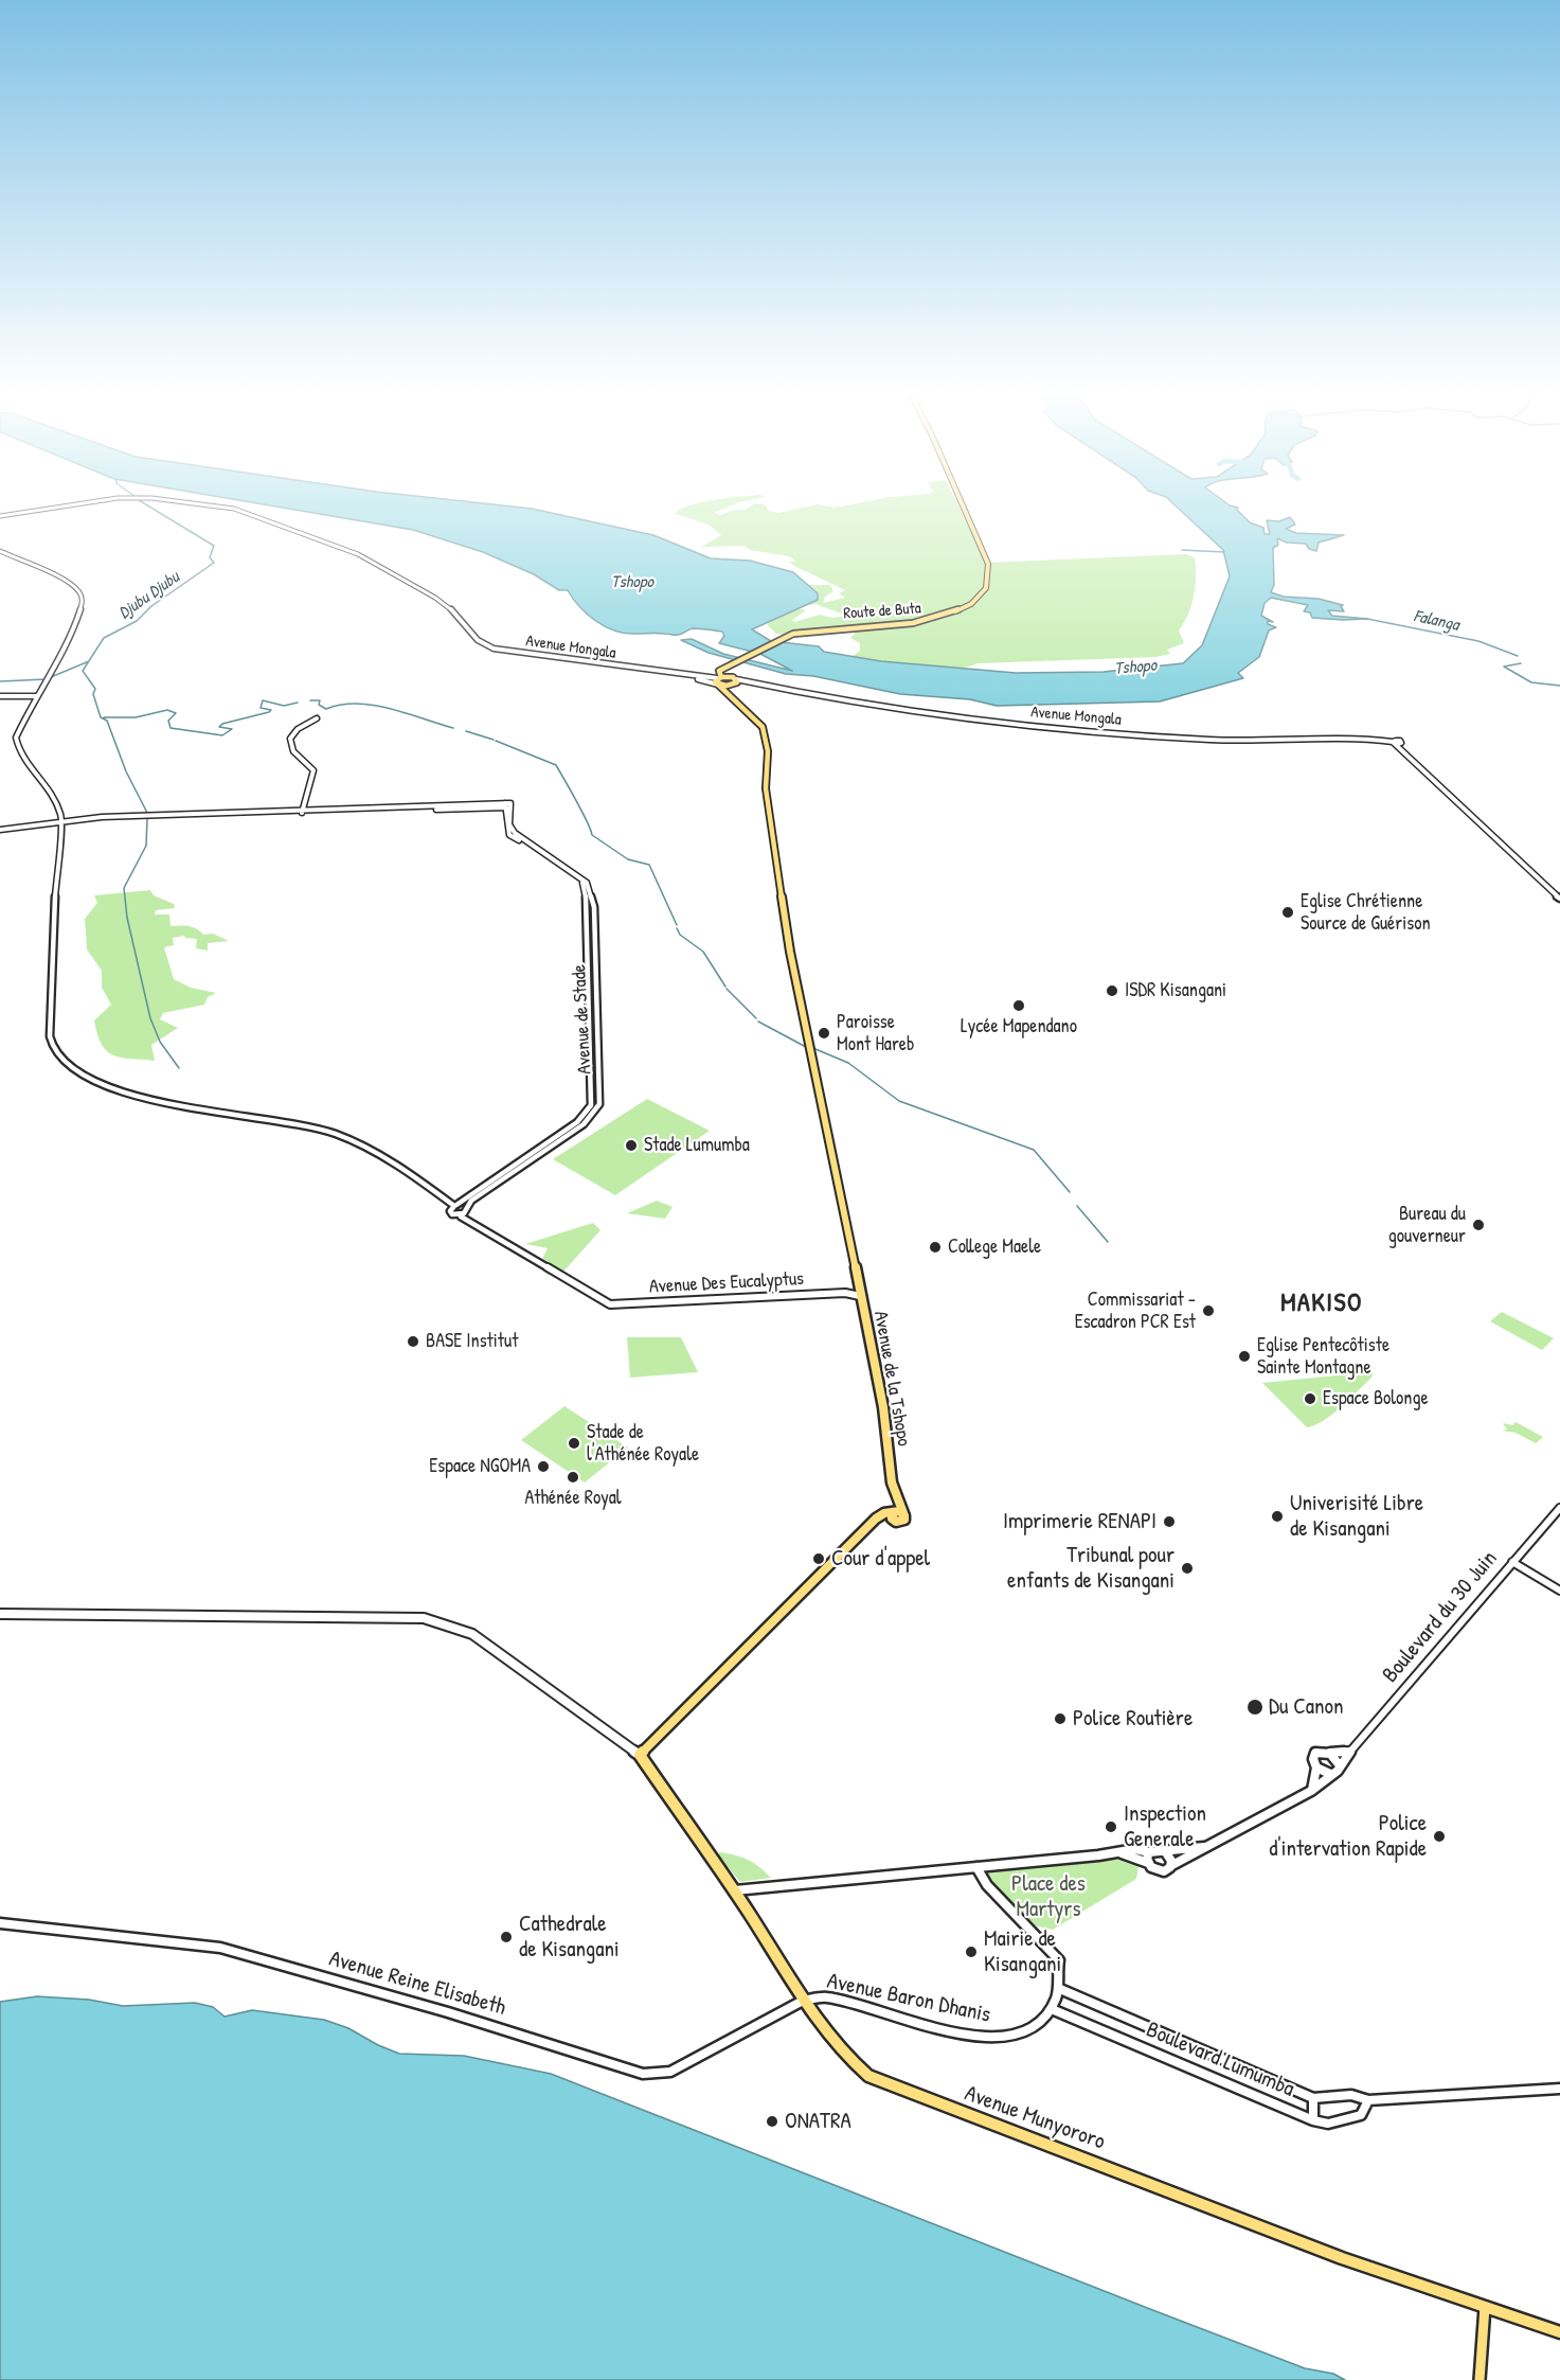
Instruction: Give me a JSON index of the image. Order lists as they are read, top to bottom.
{
  "streets": {
    "highway": ["Route de Buta", "Avenue de la Tshopo", "Avenue Munyororo"],
    "street": [
      "Avenue Mongala",
      "Avenue de Stade",
      "Avenue Des Eucalyptus",
      "Boulevard du 30 Juin",
      "Avenue Reine Elisabeth",
      "Avenue Baron Dhanis",
      "Boulevard Lumumba"
    ]
  },
  "crossings": [
    ["Avenue Des Eucalyptus", "Avenue de la Tshopo"],
    ["Avenue de la Tshopo", "Avenue Munyororo"],
    ["Avenue Reine Elisabeth", "Avenue Baron Dhanis"],
    ["Avenue Reine Elisabeth", "Avenue Munyororo"],
    ["Avenue Baron Dhanis", "Boulevard Lumumba"],
    ["Avenue Baron Dhanis", "Avenue Munyororo"]
  ],
  "districts": ["MAKISO"],
  "water": ["Tshopo", "Djubu Djubu", "Falanga"],
  "parks": ["Place des Martyrs"],
  "places": [
    "Eglise Chrétienne Source de Guérison",
    "ISDR Kisangani",
    "Lycée Mapendano",
    "Paroisse Mont Hareb",
    "Stade Lumumba",
    "Bureau du gouverneur",
    "College Maele",
    "Commissariat - Escadron PCR Est",
    "BASE Institut",
    "Eglise Pentecôtiste Sainte Montagne",
    "Espace Bolonge",
    "Stade de l'Athénée Royale",
    "Espace NGOMA",
    "Athénée Royal",
    "Univerisité Libre de Kisangani",
    "Imprimerie RENAPI",
    "Cour d'appel",
    "Tribunal pour enfants de Kisangani",
    "Du Canon",
    "Police Routière",
    "Inspection Generale",
    "Police d'intervation Rapide",
    "Cathedrale de Kisangani",
    "Mairie de Kisangani",
    "ONATRA"
  ]
}
